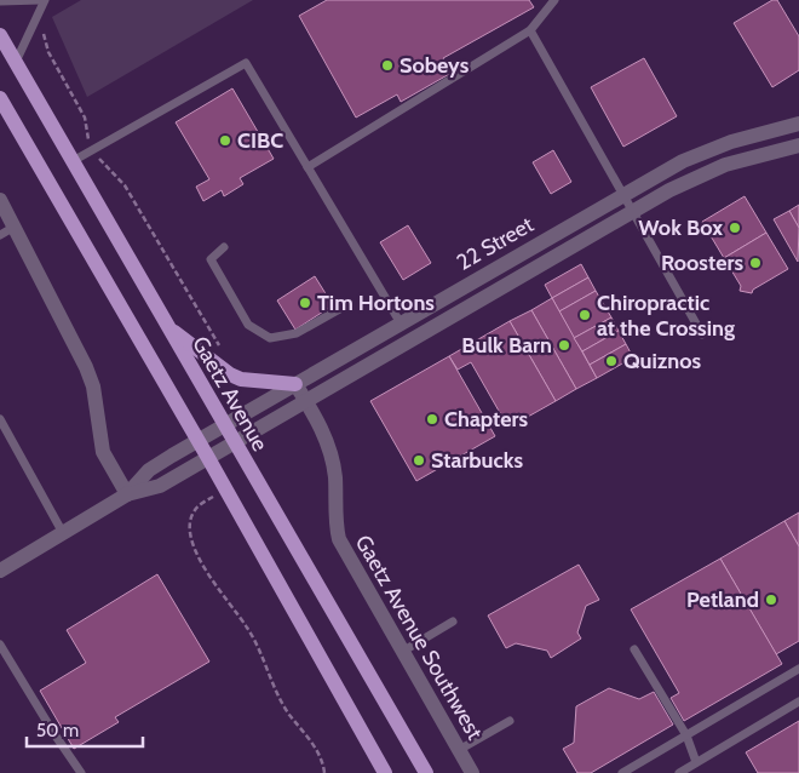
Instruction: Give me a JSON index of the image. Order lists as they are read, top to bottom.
{
  "streets": {
    "main road": ["Gaetz Avenue"],
    "street": ["22 Street", "Gaetz Avenue Southwest"]
  },
  "crossings": [
    ["22 Street", "Gaetz Avenue"],
    ["22 Street", "Gaetz Avenue Southwest"]
  ],
  "places": [
    "Sobeys",
    "CIBC",
    "Wok Box",
    "Roosters",
    "Tim Hortons",
    "Chiropractic at the Crossing",
    "Bulk Barn",
    "Quiznos",
    "Chapters",
    "Starbucks",
    "Petland"
  ],
  "scale_bar": "50 m"
}
